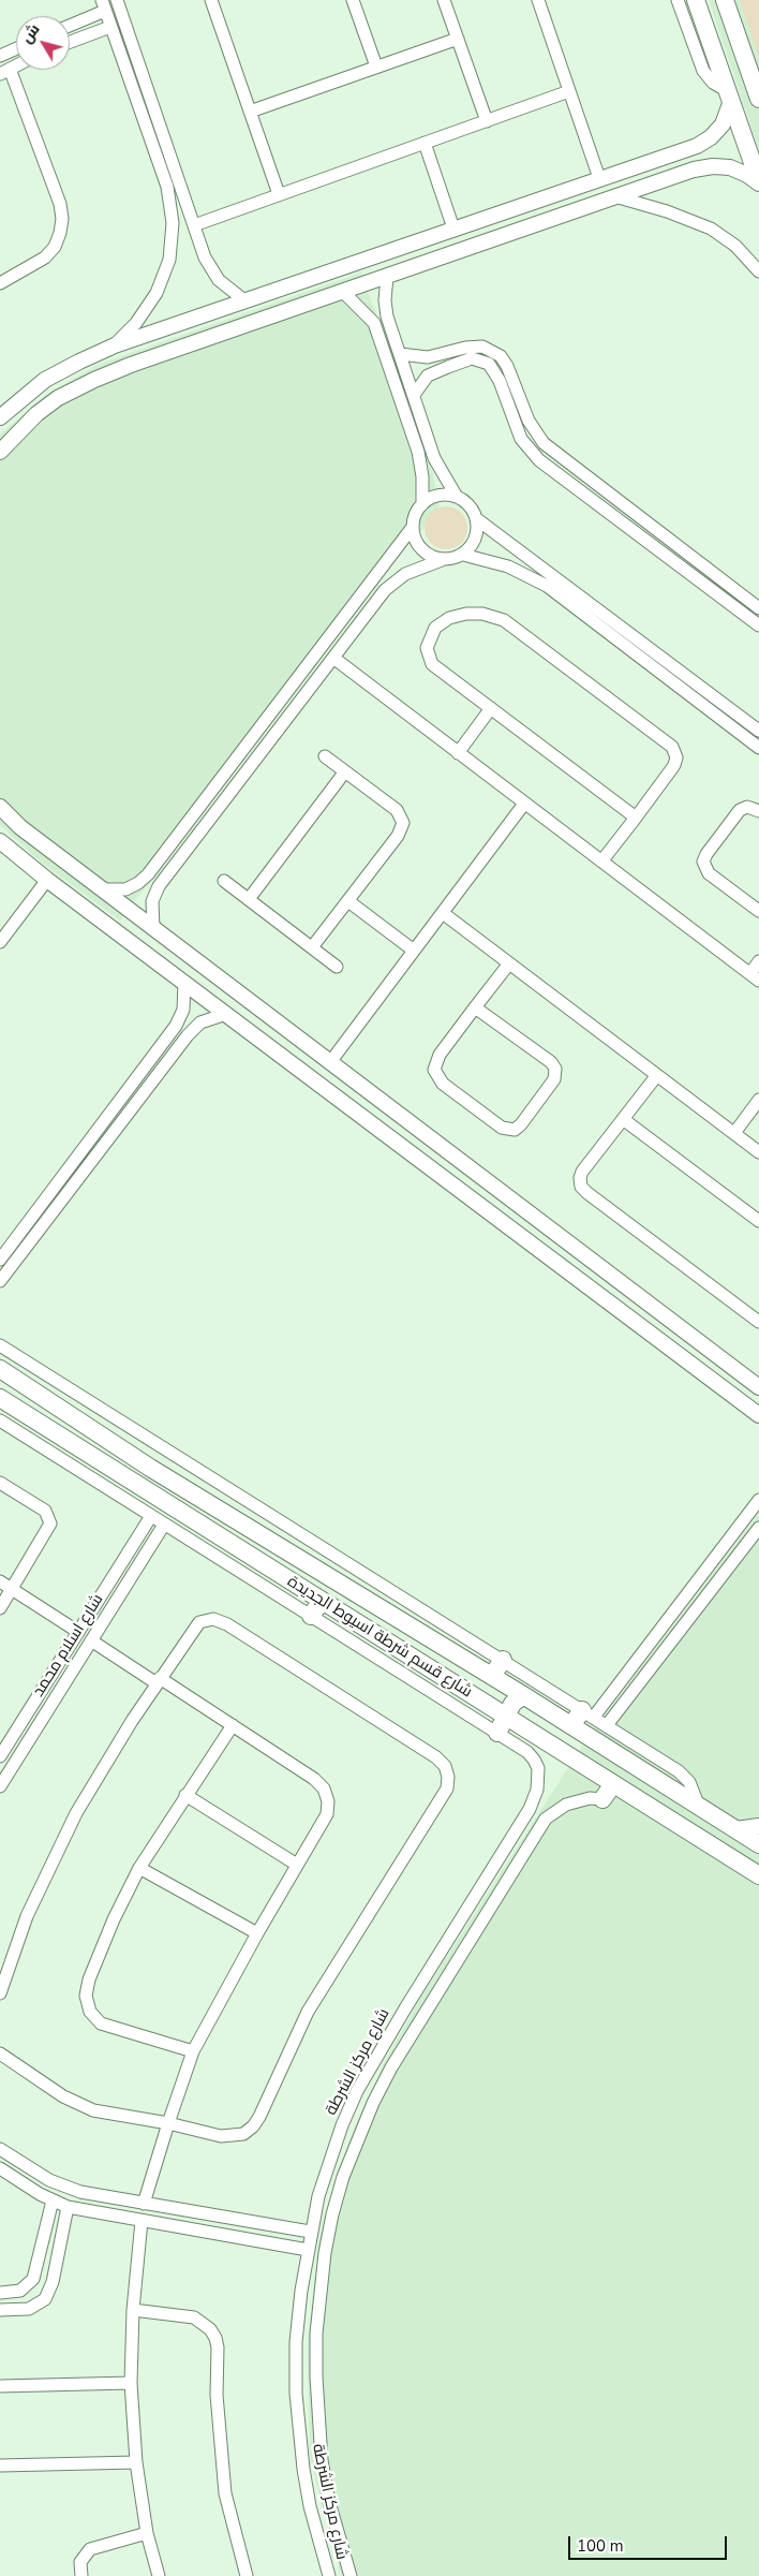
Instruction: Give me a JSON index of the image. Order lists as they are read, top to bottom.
{
  "streets": {
    "main road": ["شارع قسم شرطة اسيوط الجديدة"],
    "street": ["شارع اسلام محمد", "شارع مركز الشرطة"]
  },
  "scale_bar": "100 m",
  "north": "top left"
}
